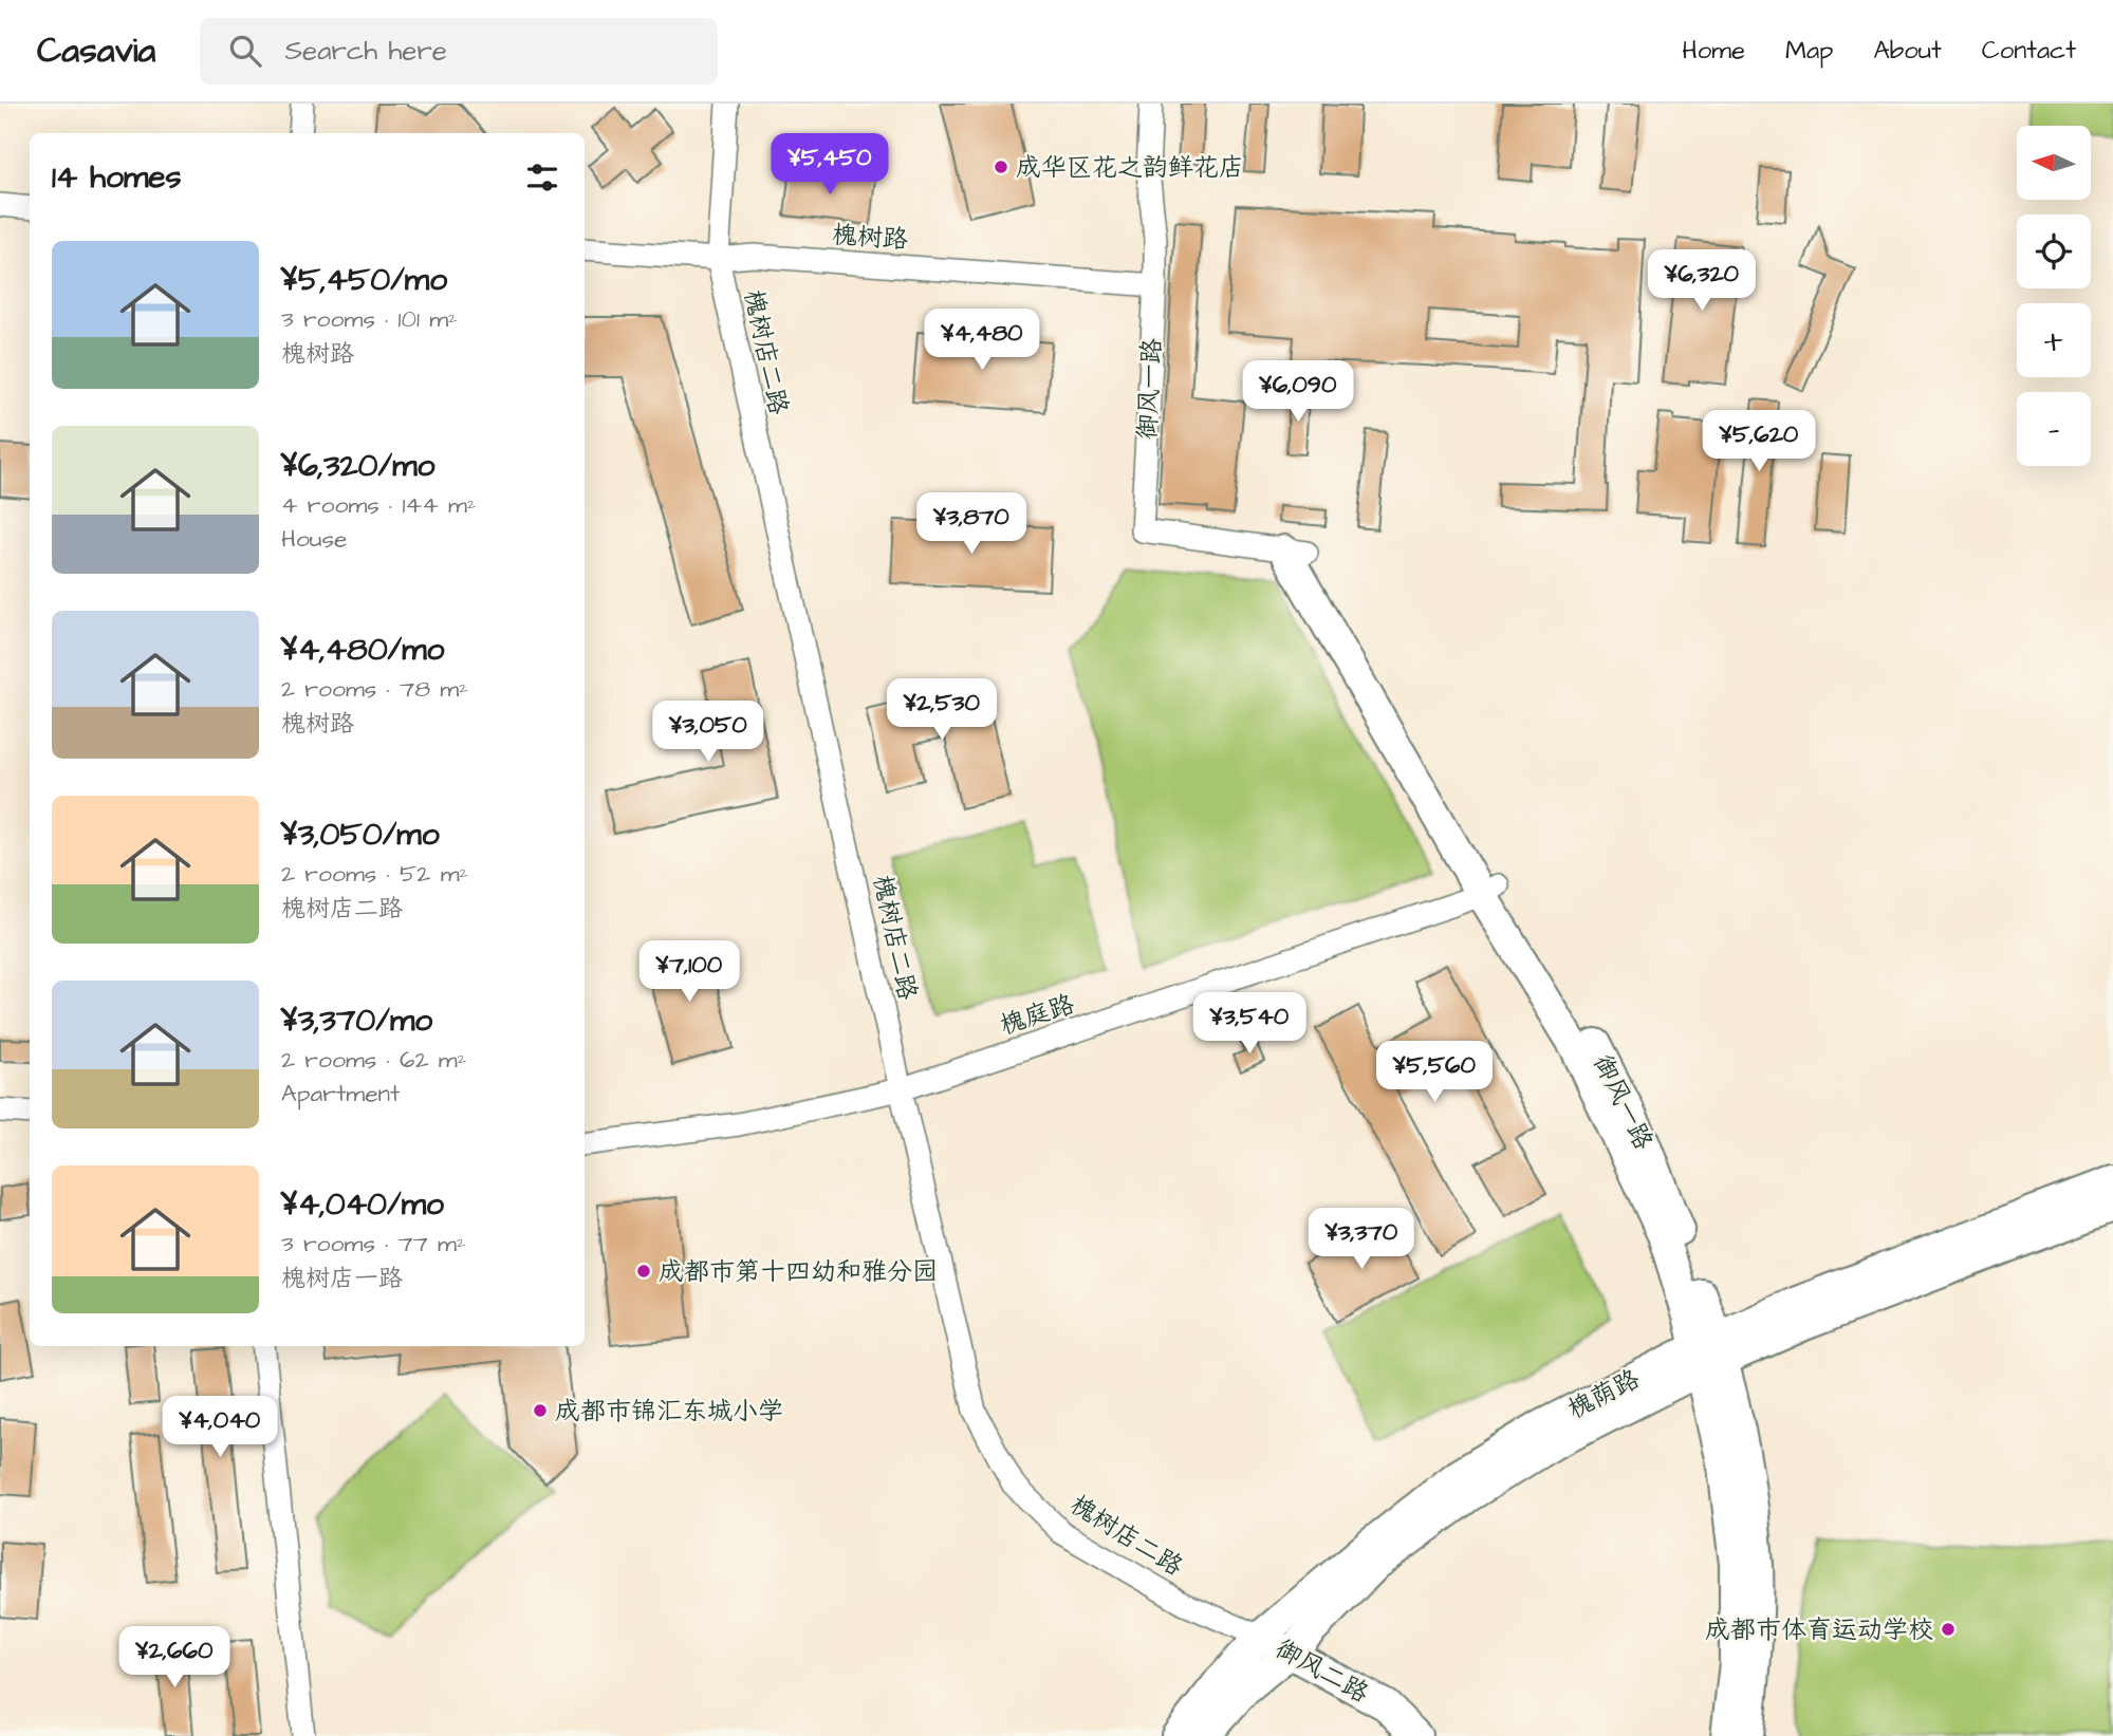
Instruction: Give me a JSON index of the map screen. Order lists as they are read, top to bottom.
{
  "streets": {
    "main road": ["御风一路", "槐荫路", "御风二路"],
    "street": ["槐树路", "槐树店二路", "槐庭路"]
  },
  "crossings": [
    ["槐树路", "槐树店二路"],
    ["槐树路", "御风一路"],
    ["槐树店二路", "槐庭路"],
    ["槐树店二路", "槐荫路"],
    ["槐树店二路", "御风二路"],
    ["御风一路", "槐庭路"],
    ["御风一路", "槐荫路"],
    ["槐荫路", "御风二路"]
  ],
  "places": [
    "成华区花之韵鲜花店",
    "成都市第十四幼和雅分园",
    "成都市锦汇东城小学",
    "成都市体育运动学校"
  ],
  "north": "left",
  "page": {
    "header": "Casavia",
    "search": "Search here",
    "nav": [
      "Home",
      "Map",
      "About",
      "Contact"
    ],
    "map_buttons": ["+", "−"],
    "price": [
      "¥5,450",
      "¥6,320",
      "¥4,480",
      "¥6,090",
      "¥5,620",
      "¥3,870",
      "¥2,530",
      "¥3,050",
      "¥7,100",
      "¥3,540",
      "¥5,560",
      "¥3,370",
      "¥4,040",
      "¥2,660"
    ],
    "heading": "14 homes",
    "list": [
      {
        "name": "¥5,450/mo",
        "note": "3 rooms · 101 m² · 槐树路"
      },
      {
        "name": "¥6,320/mo",
        "note": "4 rooms · 144 m² · House"
      },
      {
        "name": "¥4,480/mo",
        "note": "2 rooms · 78 m² · 槐树路"
      },
      {
        "name": "¥3,050/mo",
        "note": "2 rooms · 52 m² · 槐树店二路"
      },
      {
        "name": "¥3,370/mo",
        "note": "2 rooms · 62 m² · Apartment"
      },
      {
        "name": "¥4,040/mo",
        "note": "3 rooms · 77 m² · 槐树店一路"
      }
    ]
  }
}
